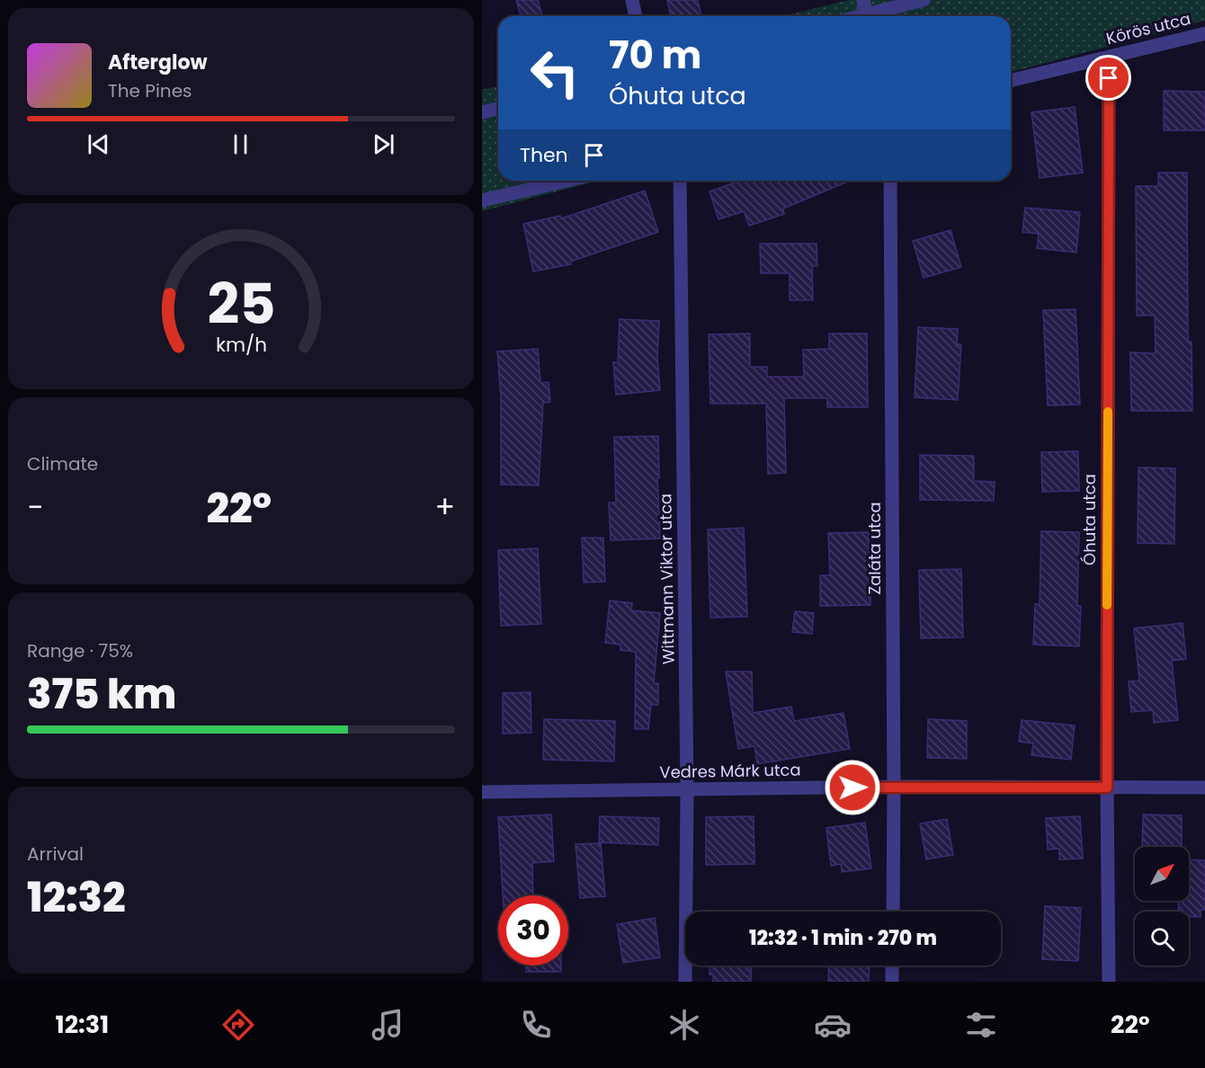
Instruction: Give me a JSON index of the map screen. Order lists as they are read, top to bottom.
{
  "streets": {
    "street": [
      "Körös utca",
      "Óhuta utca",
      "Zaláta utca",
      "Wittmann Viktor utca",
      "Vedres Márk utca"
    ]
  },
  "crossings": [
    ["Körös utca", "Óhuta utca"],
    ["Óhuta utca", "Vedres Márk utca"],
    ["Zaláta utca", "Vedres Márk utca"],
    ["Wittmann Viktor utca", "Vedres Márk utca"]
  ],
  "north": "top right",
  "page": {
    "turn": ["70 m", "Óhuta utca"],
    "song": ["Afterglow", "The Pines"],
    "then": "Then",
    "tile": [
      "Climate",
      ["Range · 75%", "375 km"],
      ["Arrival", "12:32"]
    ],
    "heat": ["−", "22°", "+"],
    "limit": "30",
    "trip": "12:32 · 1 min · 270 m",
    "tabs": ["12:31", "22°"],
    "gauge": ["25", "km/h"]
  }
}
